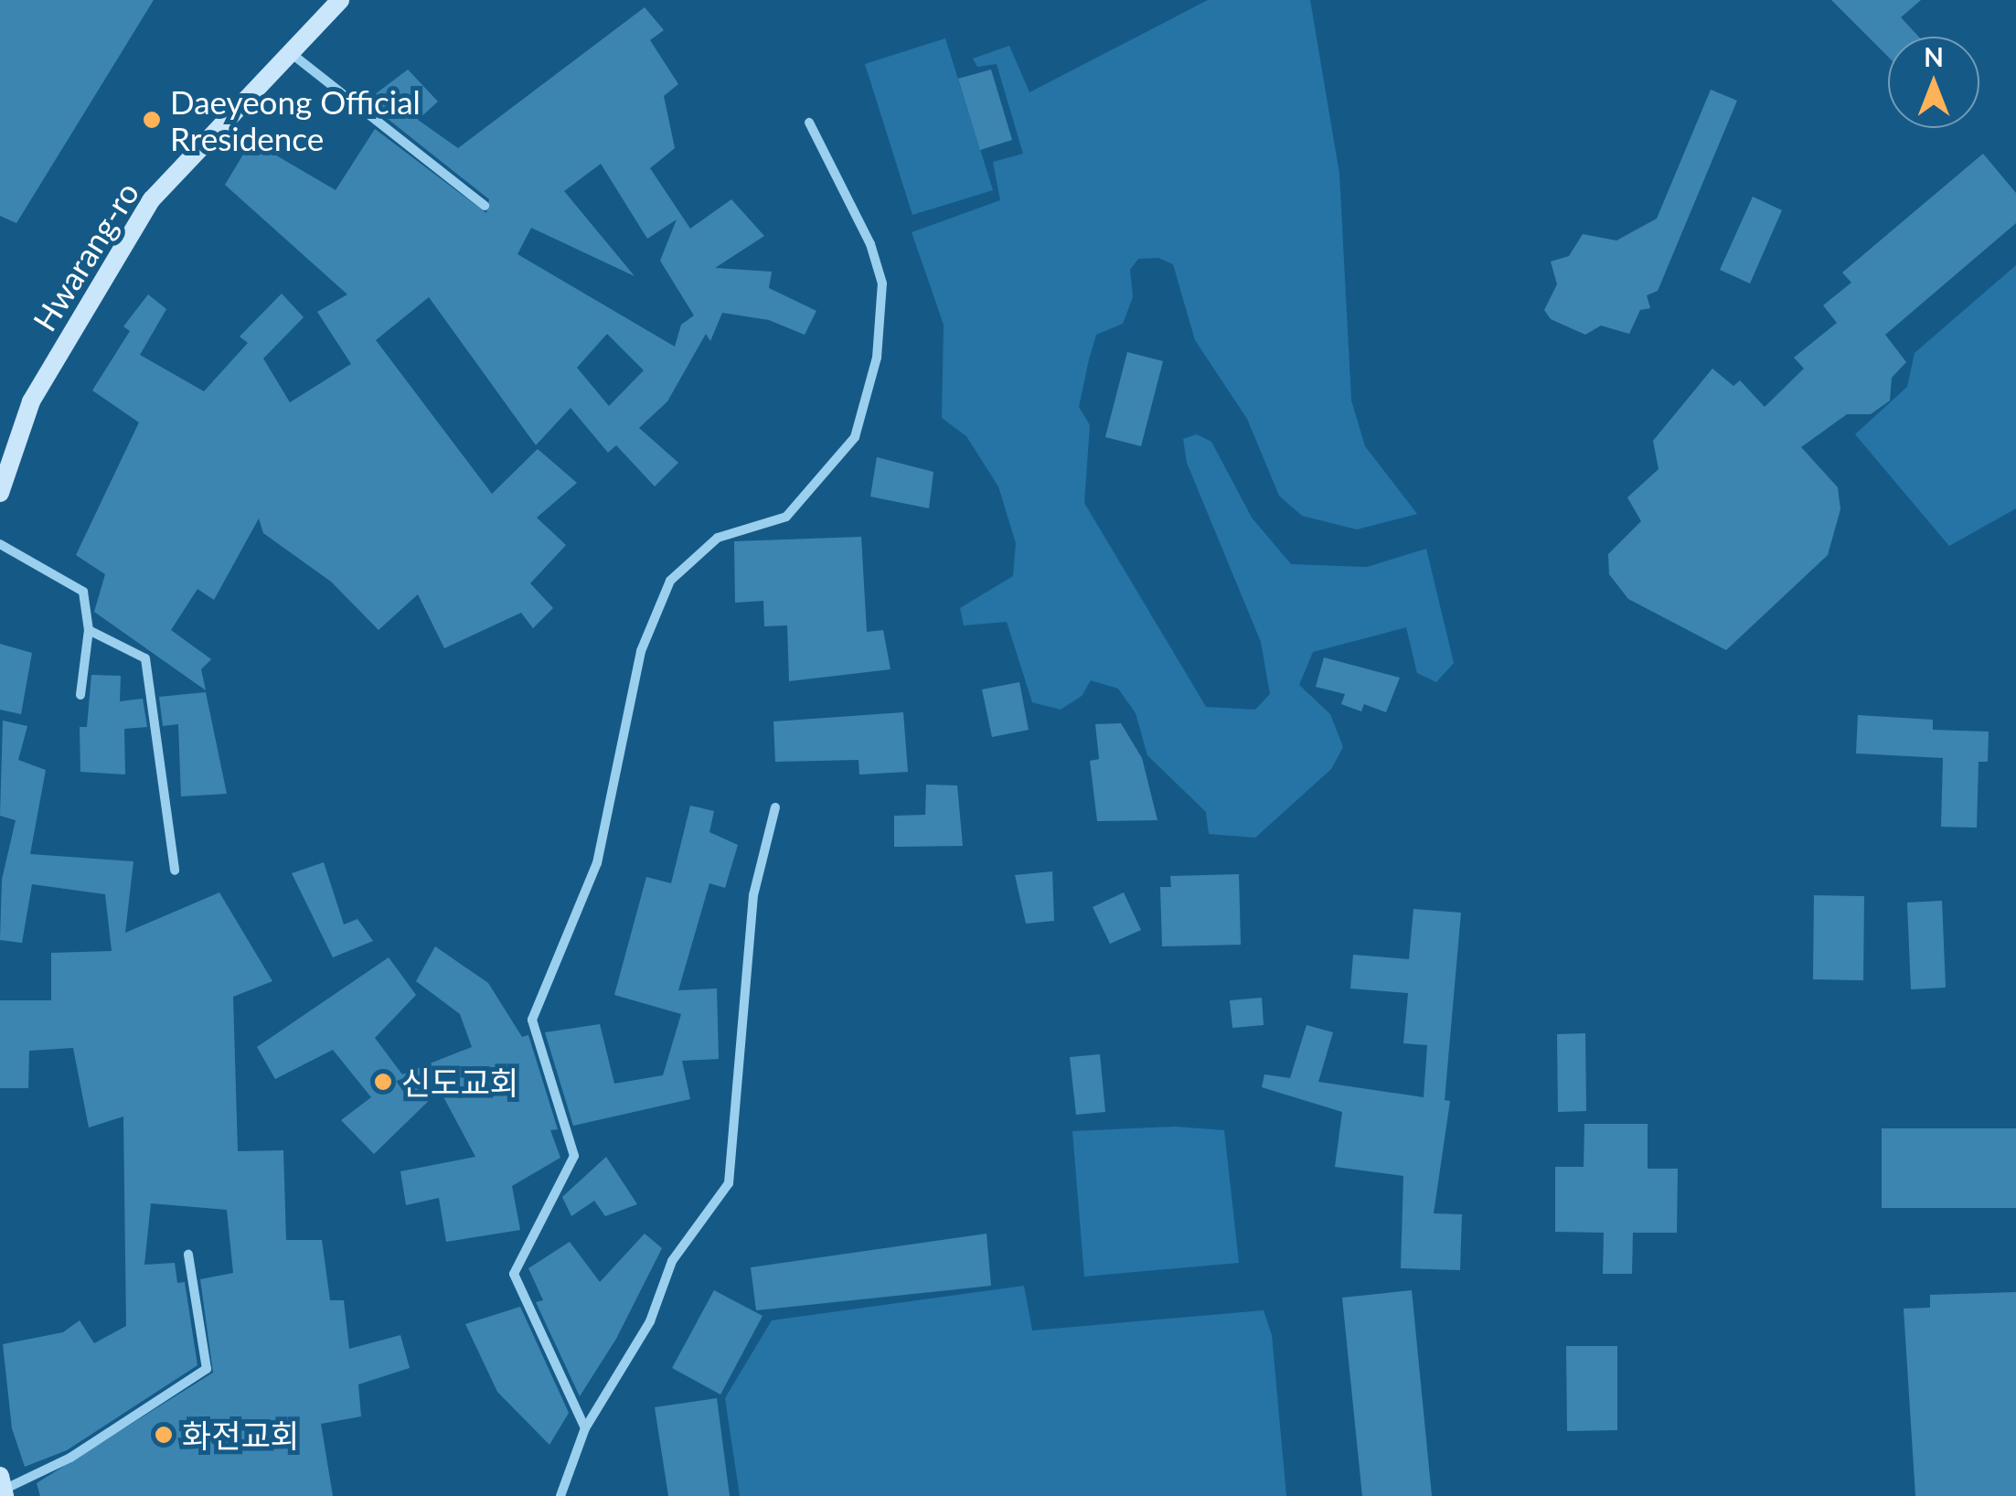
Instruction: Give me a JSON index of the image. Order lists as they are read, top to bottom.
{
  "streets": {
    "main road": ["Hwarang-ro"]
  },
  "places": ["Daeyeong Official Rresidence", "신도교회", "화전교회"],
  "north": "top"
}
